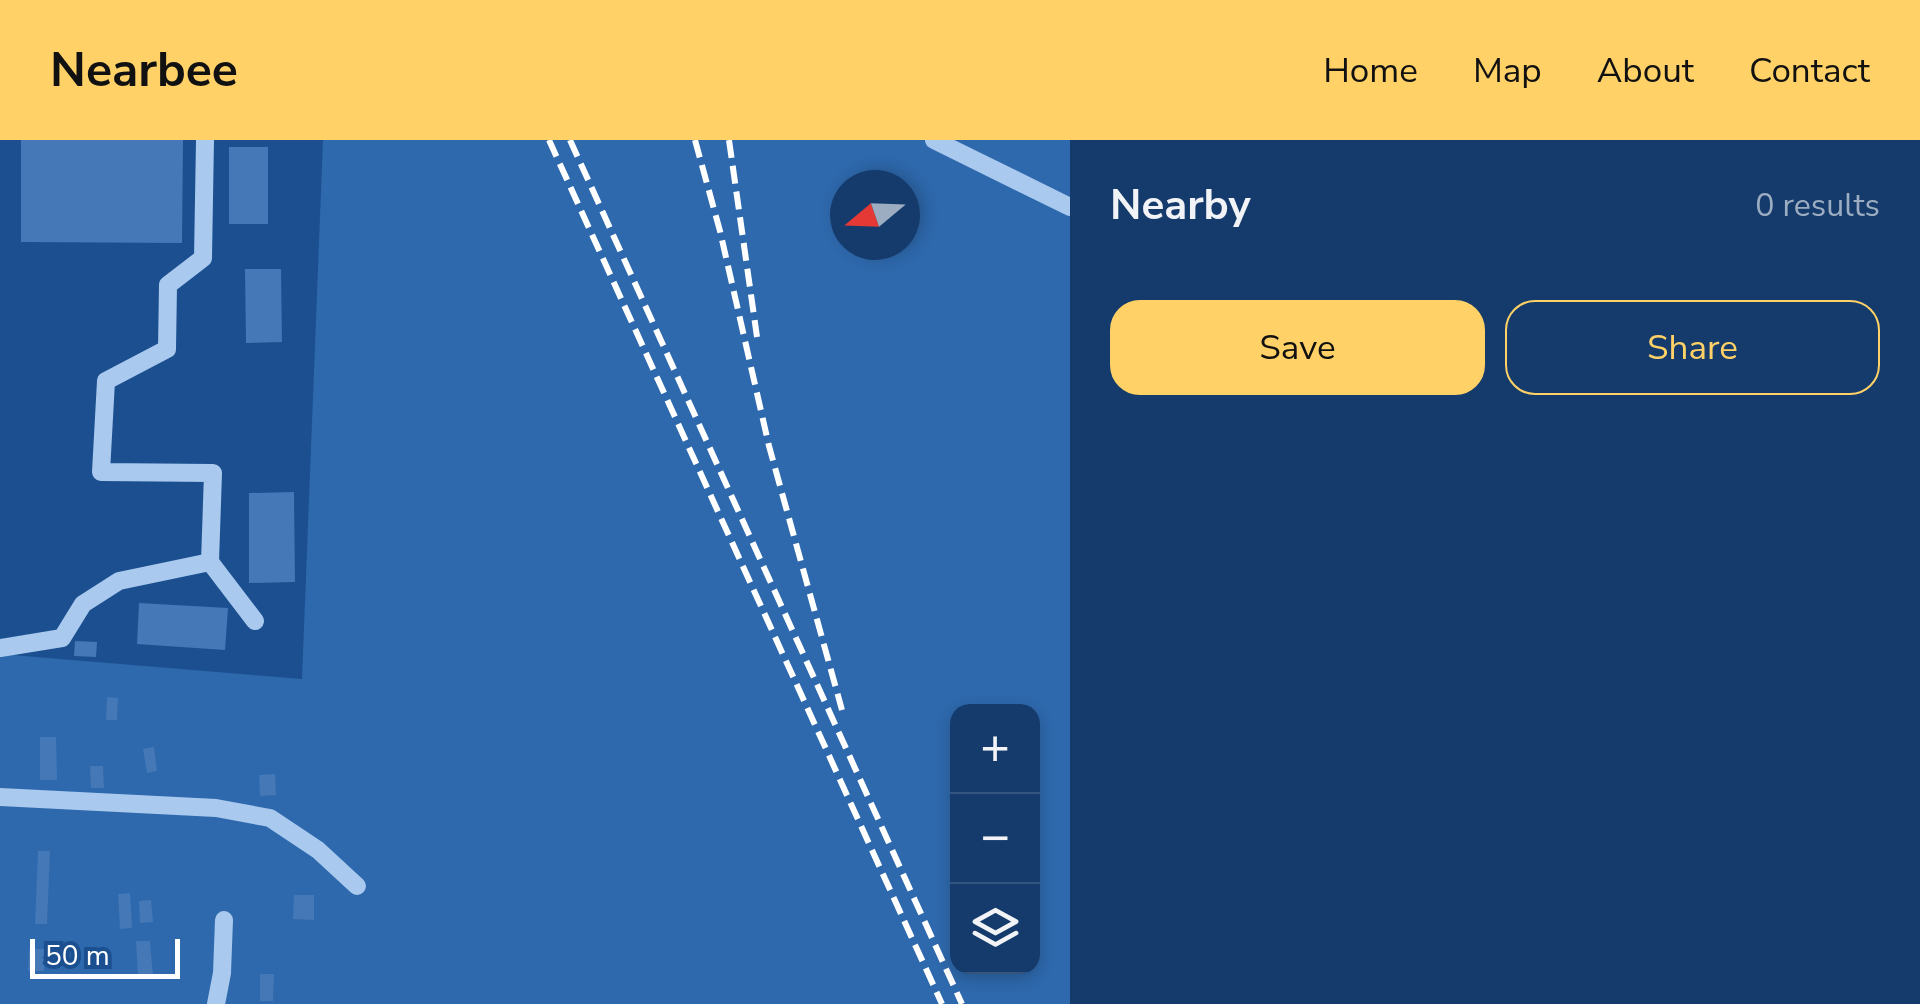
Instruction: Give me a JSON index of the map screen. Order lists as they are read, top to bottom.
{
  "scale_bar": "50 m",
  "north": "left",
  "page": {
    "header": "Nearbee",
    "nav": [
      "Home",
      "Map",
      "About",
      "Contact"
    ],
    "heading": ["Nearby", "0 results"],
    "buttons": ["Save", "Share"],
    "map_buttons": ["+", "−"],
    "scale": "50 m"
  }
}
